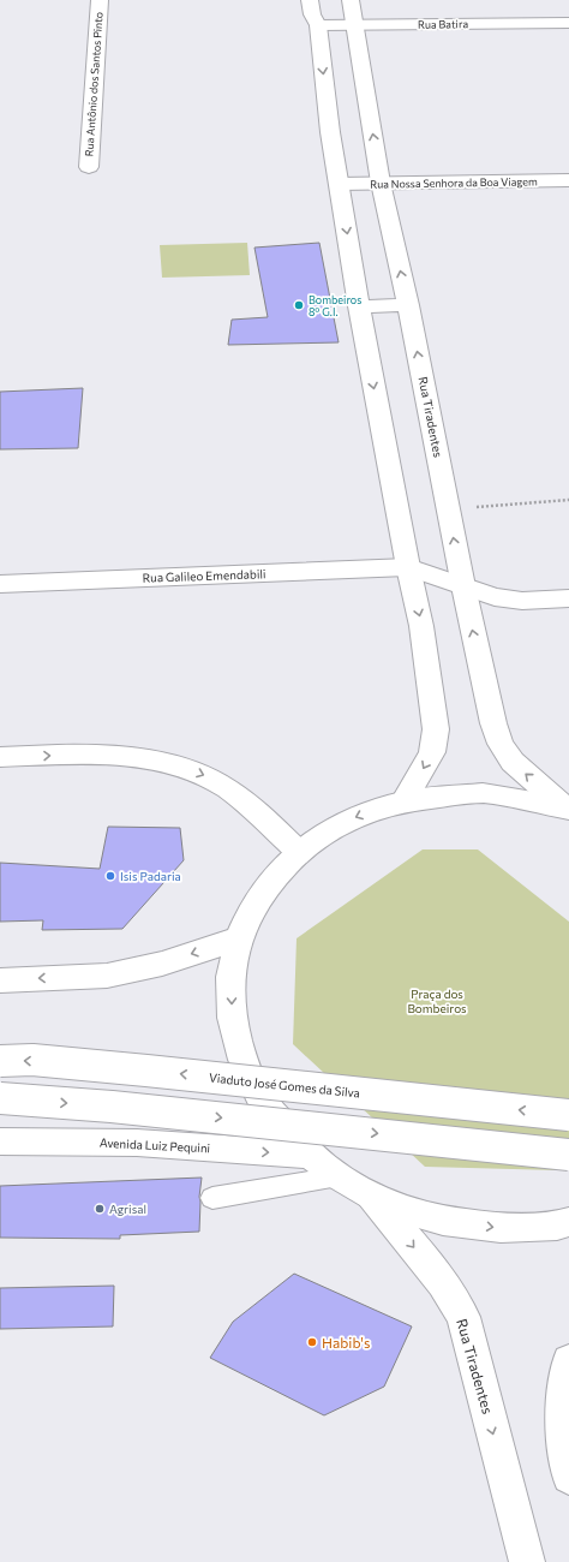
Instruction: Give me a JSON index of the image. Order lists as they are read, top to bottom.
{
  "streets": {
    "street": [
      "Rua Batira",
      "Rua Antônio dos Santos Pinto",
      "Rua Nossa Senhora da Boa Viagem",
      "Rua Tiradentes",
      "Rua Galileo Emendabili",
      "Viaduto José Gomes da Silva",
      "Avenida Luiz Pequini"
    ]
  },
  "crossings": [
    ["Rua Batira", "Rua Tiradentes"],
    ["Rua Nossa Senhora da Boa Viagem", "Rua Tiradentes"]
  ],
  "parks": ["Praça dos Bombeiros"],
  "places": [
    "Bombeiros 8º G.I.",
    "Isis Padaria",
    "Agrisal",
    "Habib's"
  ]
}
